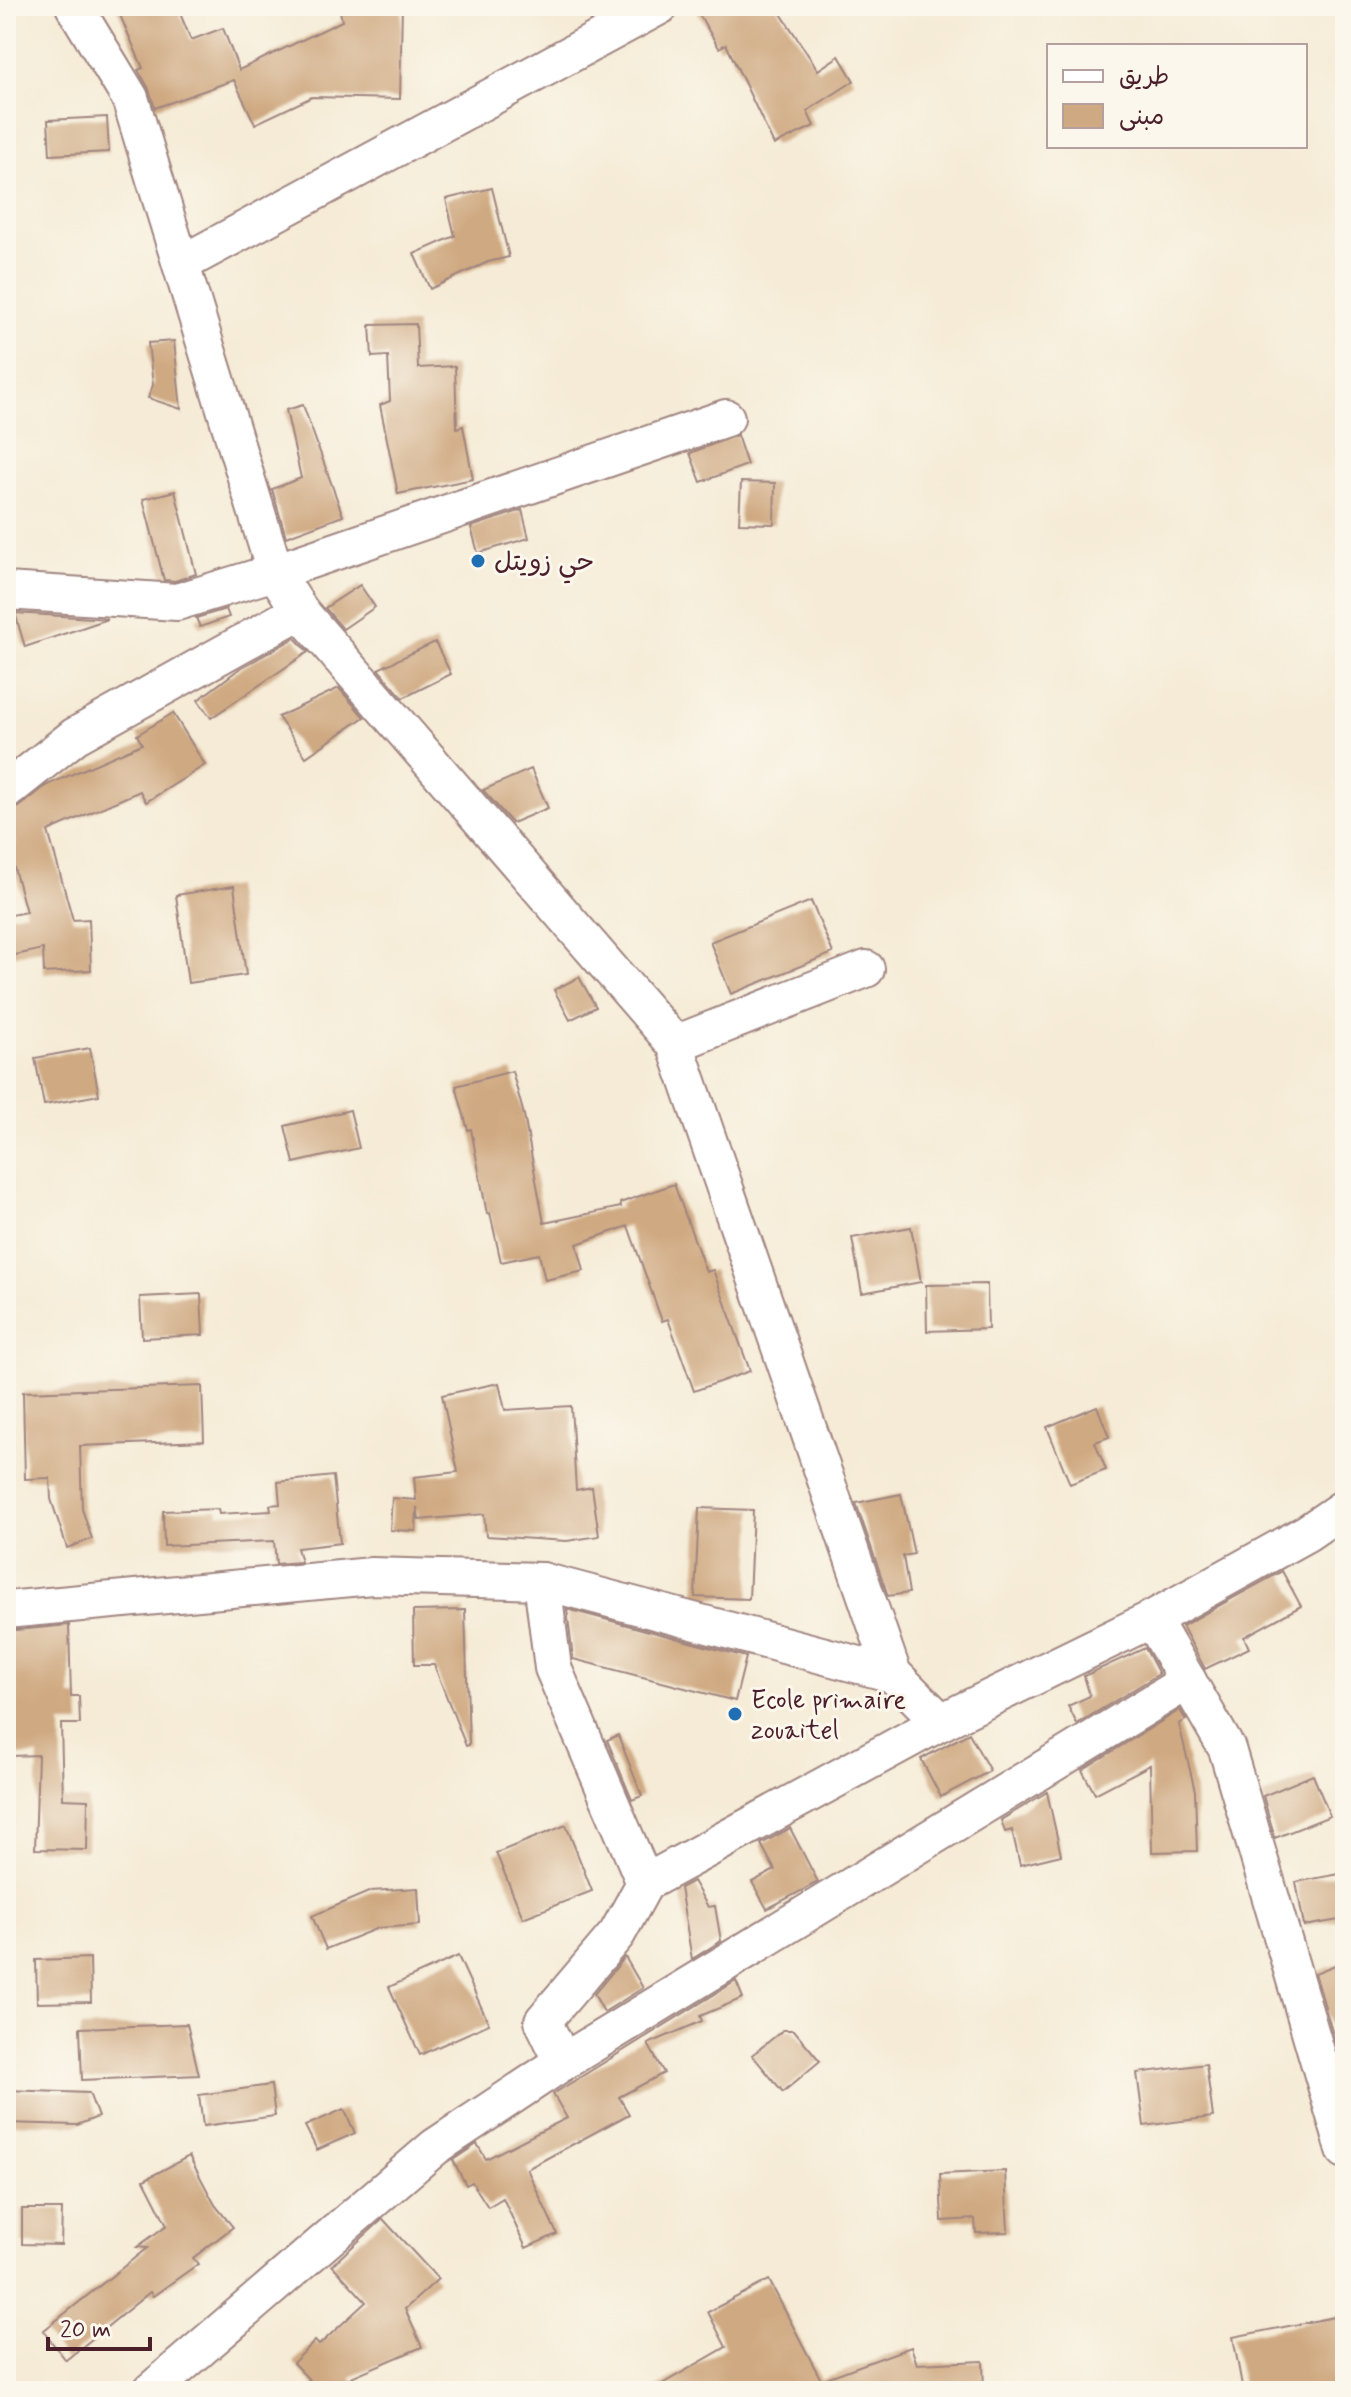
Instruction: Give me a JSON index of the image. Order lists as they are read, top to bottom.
{
  "places": ["حي زويتل", "Ecole primaire zouaitel"],
  "legend": ["طريق", "مبنى"],
  "scale_bar": "20 m"
}
